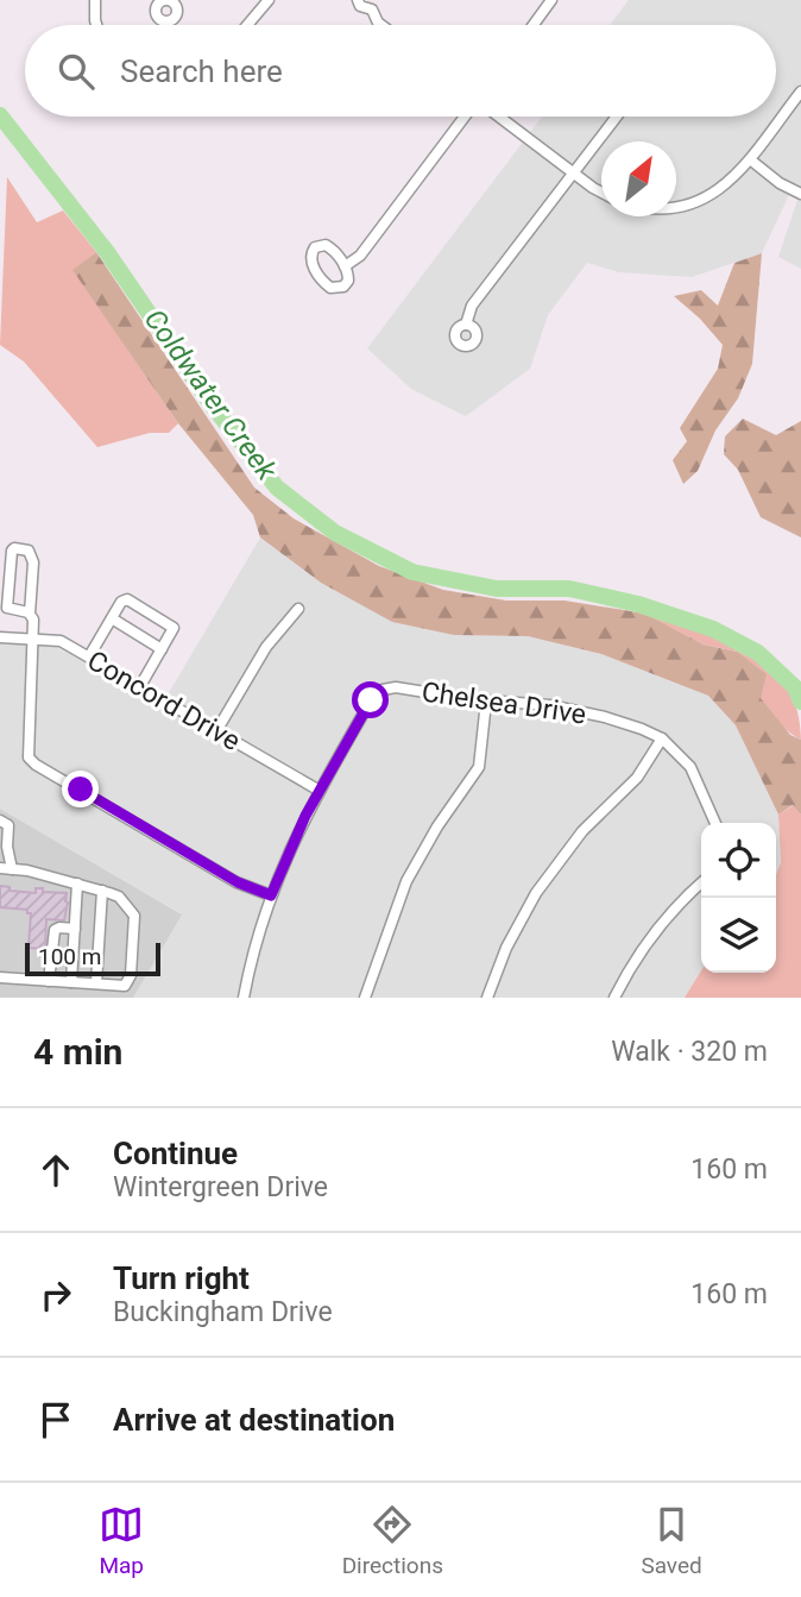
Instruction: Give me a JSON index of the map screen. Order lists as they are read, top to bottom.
{
  "streets": {
    "street": ["Concord Drive", "Chelsea Drive"]
  },
  "crossings": [
    ["Concord Drive", "Chelsea Drive"]
  ],
  "water": ["Coldwater Creek"],
  "scale_bar": "100 m",
  "north": "top right",
  "page": {
    "search": "Search here",
    "scale": "100 m",
    "heading": ["4 min", "Walk · 320 m"],
    "list": [
      ["Continue", "Wintergreen Drive", "160 m"],
      ["Turn right", "Buckingham Drive", "160 m"],
      "Arrive at destination"
    ],
    "nav": ["Map", "Directions", "Saved"]
  }
}
